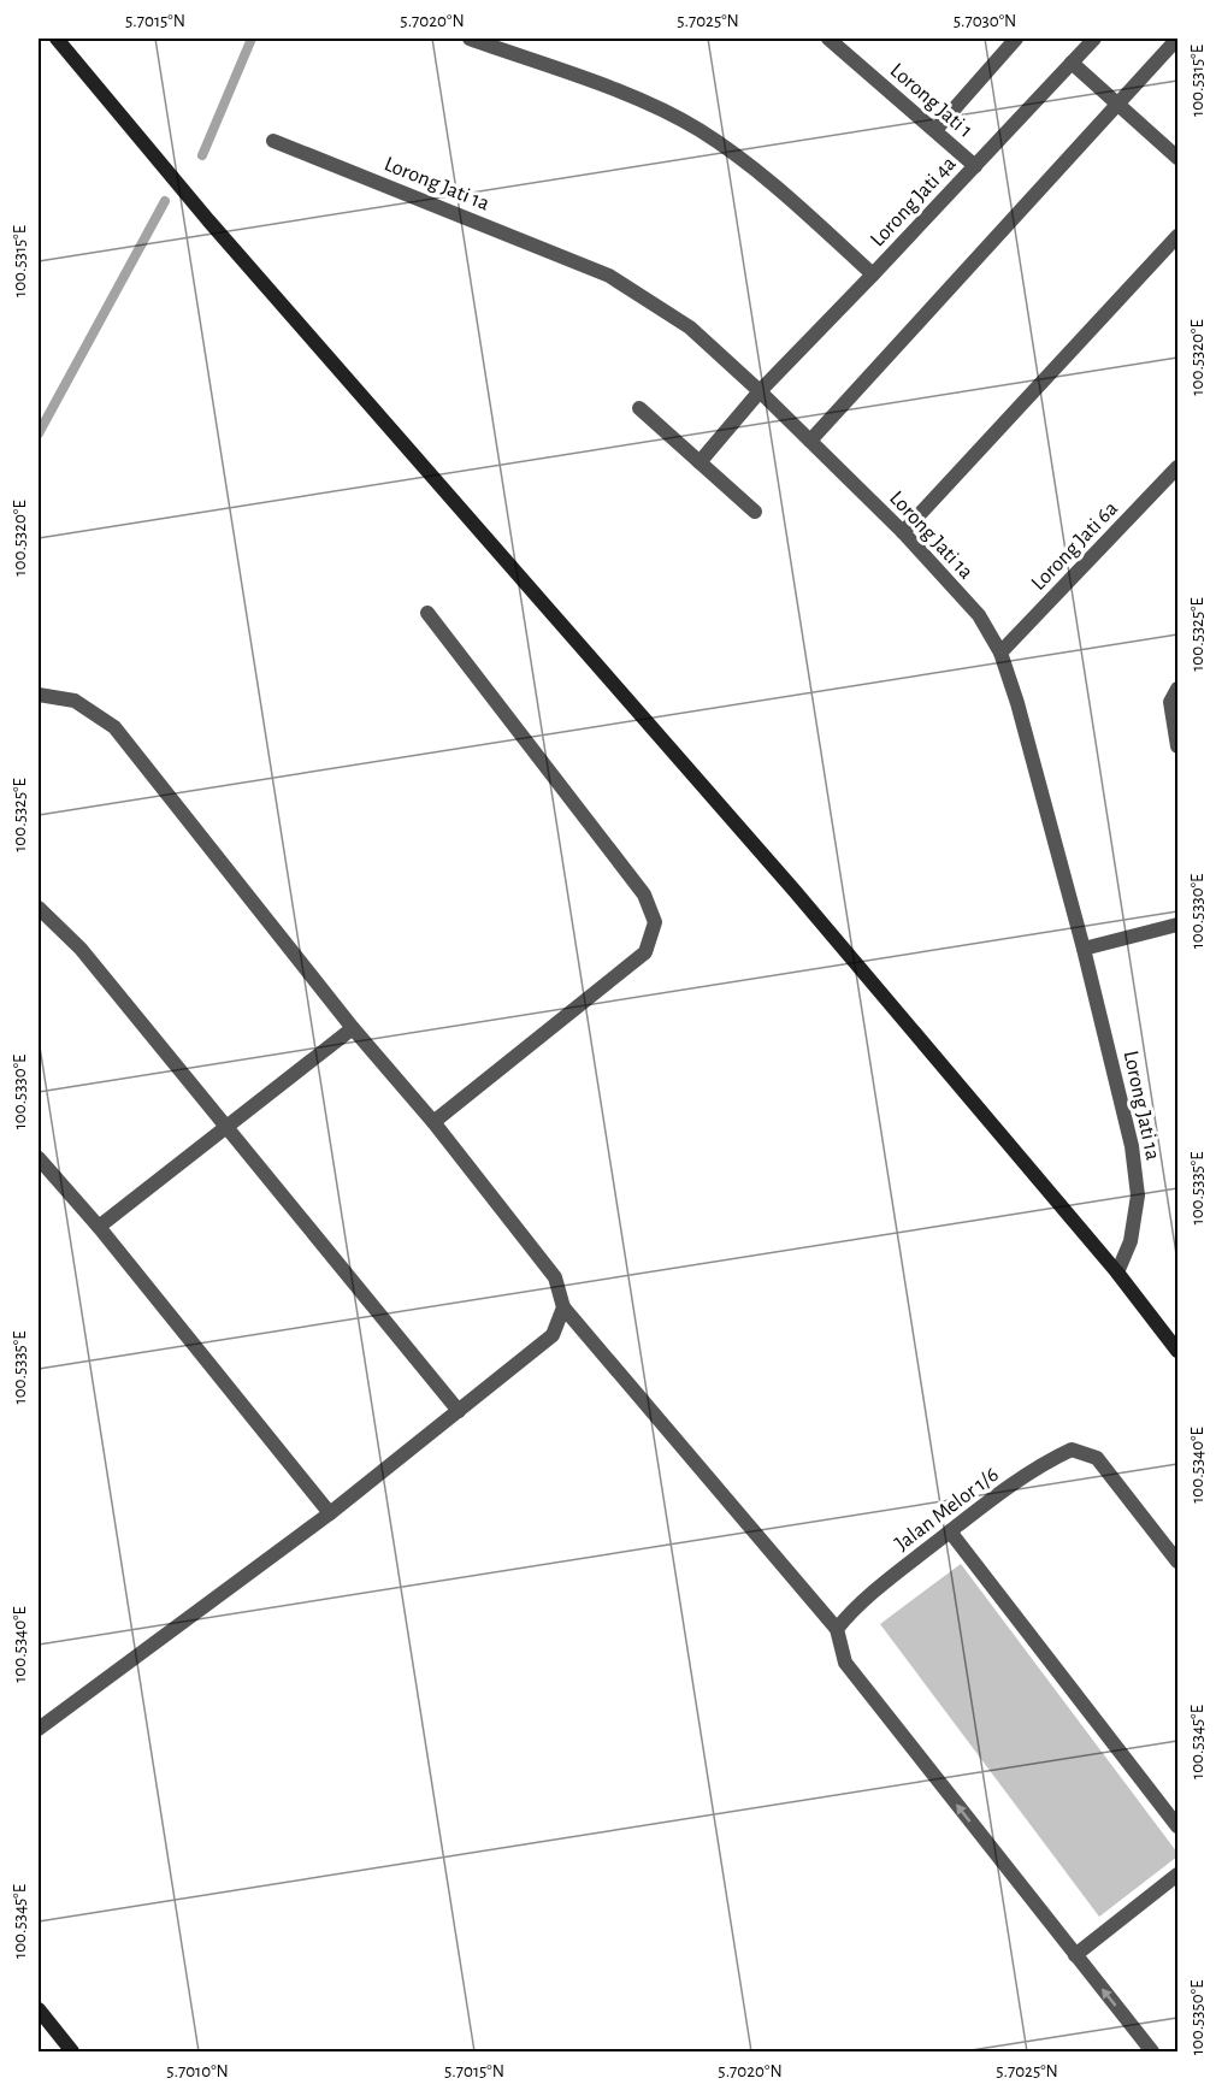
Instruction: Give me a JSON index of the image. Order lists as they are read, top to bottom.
{
  "streets": {
    "street": [
      "Lorong Jati 1",
      "Lorong Jati 1a",
      "Lorong Jati 4a",
      "Lorong Jati 6a",
      "Jalan Melor 1/6"
    ]
  },
  "crossings": [
    ["Lorong Jati 1", "Lorong Jati 4a"],
    ["Lorong Jati 1a", "Lorong Jati 4a"],
    ["Lorong Jati 1a", "Lorong Jati 6a"]
  ],
  "coordinates": [
    "5.7015°N",
    "5.7020°N",
    "5.7025°N",
    "5.7030°N",
    "100.5315°E",
    "100.5320°E",
    "100.5325°E",
    "100.5330°E",
    "100.5335°E",
    "100.5340°E",
    "100.5345°E",
    "100.5350°E",
    "5.7010°N"
  ]
}
